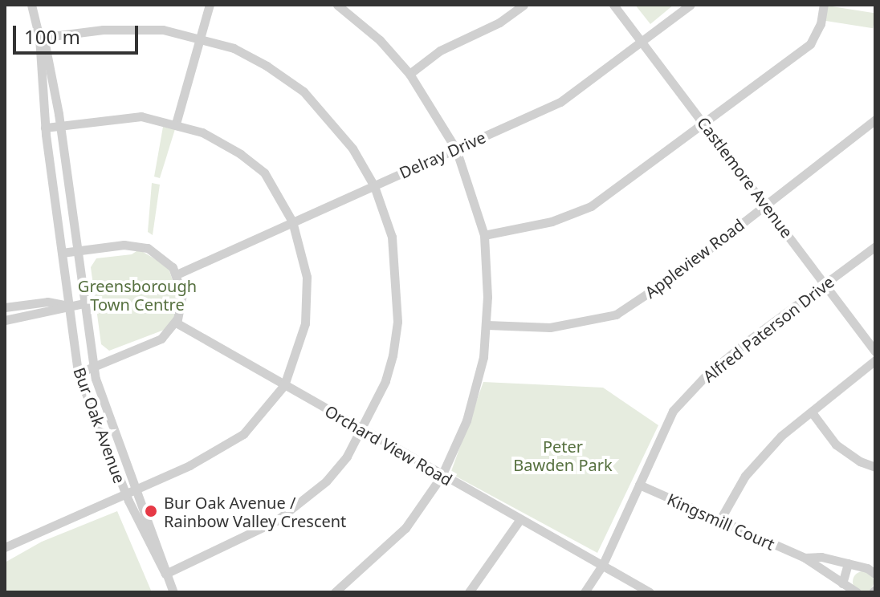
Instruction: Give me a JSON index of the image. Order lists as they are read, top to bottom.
{
  "streets": {
    "street": [
      "Delray Drive",
      "Castlemore Avenue",
      "Appleview Road",
      "Alfred Paterson Drive",
      "Bur Oak Avenue",
      "Orchard View Road",
      "Kingsmill Court"
    ]
  },
  "crossings": [
    ["Delray Drive", "Castlemore Avenue"],
    ["Castlemore Avenue", "Appleview Road"],
    ["Castlemore Avenue", "Alfred Paterson Drive"],
    ["Alfred Paterson Drive", "Orchard View Road"],
    ["Alfred Paterson Drive", "Kingsmill Court"]
  ],
  "parks": ["Greensborough Town Centre", "Peter Bawden Park"],
  "places": ["Bur Oak Avenue / Rainbow Valley Crescent"],
  "scale_bar": "100 m"
}
